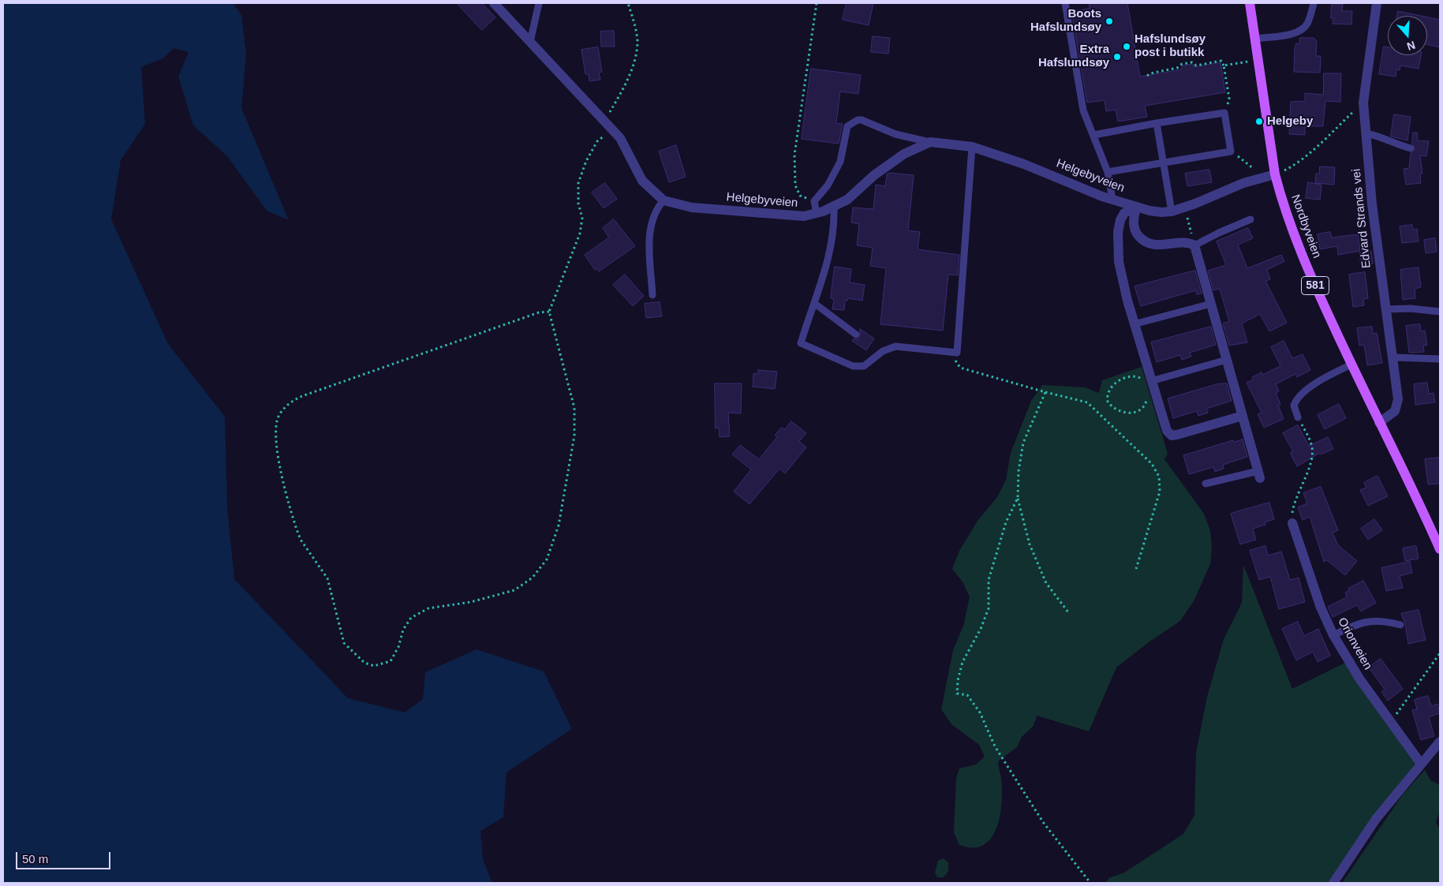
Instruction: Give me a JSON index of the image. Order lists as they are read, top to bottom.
{
  "streets": {
    "main road": ["Nordbyveien", "581"],
    "street": ["Helgebyveien", "Edvard Strands vei", "Orionveien"]
  },
  "crossings": [
    ["Helgebyveien", "Nordbyveien"],
    ["Edvard Strands vei", "Nordbyveien"]
  ],
  "places": [
    "Boots Hafslundsøy",
    "Hafslundsøy post i butikk",
    "Extra Hafslundsøy",
    "Helgeby"
  ],
  "scale_bar": "50 m",
  "north": "bottom"
}
